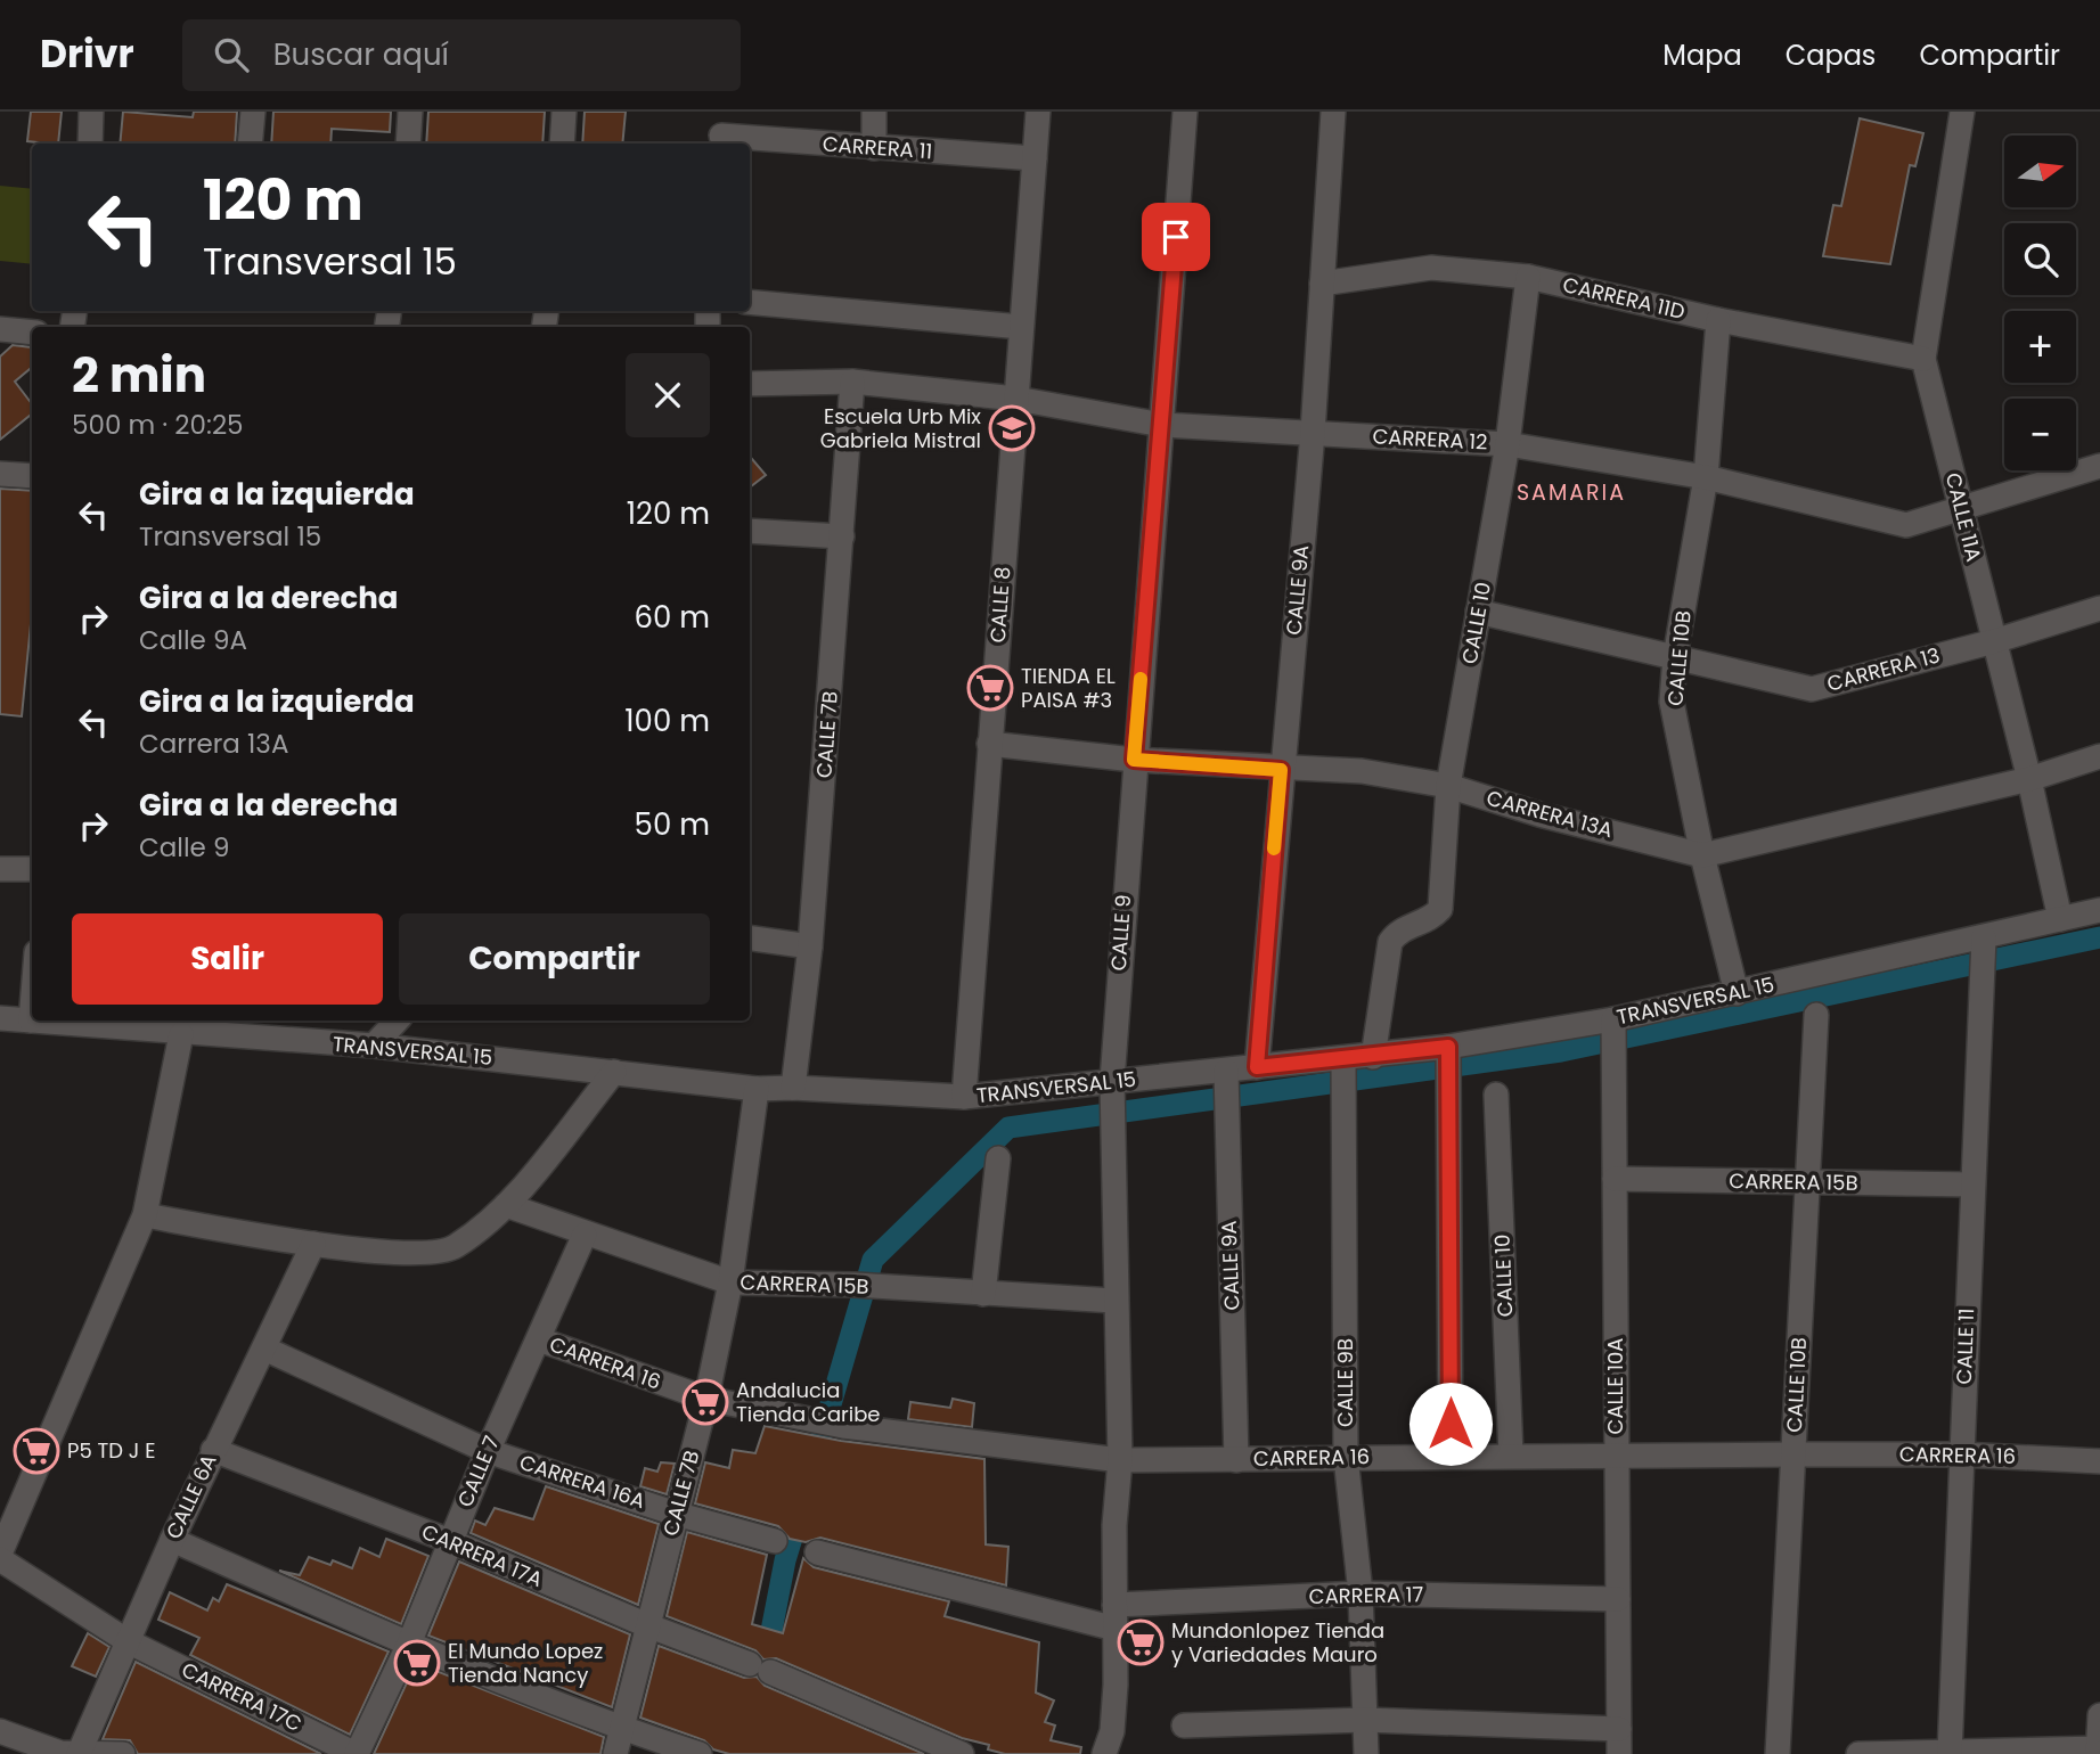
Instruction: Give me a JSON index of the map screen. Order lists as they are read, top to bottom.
{
  "streets": {
    "street": [
      "CARRERA 11",
      "CARRERA 11D",
      "CARRERA 12",
      "CALLE 11A",
      "CALLE 9A",
      "CALLE 8",
      "CALLE 10",
      "CALLE 10B",
      "CARRERA 13",
      "CALLE 7B",
      "CARRERA 13A",
      "CALLE 9",
      "TRANSVERSAL 15",
      "CARRERA 15B",
      "CALLE 11",
      "CARRERA 16",
      "CALLE 9B",
      "CALLE 10A",
      "CALLE 7",
      "CARRERA 16A",
      "CALLE 6A",
      "CARRERA 17A",
      "CARRERA 17",
      "CARRERA 17C"
    ]
  },
  "crossings": [
    ["CARRERA 11", "CALLE 8"],
    ["CARRERA 11D", "CALLE 11A"],
    ["CARRERA 11D", "CALLE 9A"],
    ["CARRERA 11D", "CALLE 10"],
    ["CARRERA 11D", "CALLE 10B"],
    ["CARRERA 12", "CALLE 11A"],
    ["CARRERA 12", "CALLE 9A"],
    ["CARRERA 12", "CALLE 8"],
    ["CARRERA 12", "CALLE 10"],
    ["CARRERA 12", "CALLE 10B"],
    ["CARRERA 12", "CALLE 7B"],
    ["CARRERA 12", "CALLE 9"],
    ["CALLE 11A", "CARRERA 13"],
    ["CALLE 11A", "CARRERA 13A"],
    ["CALLE 11A", "TRANSVERSAL 15"],
    ["CALLE 9A", "CARRERA 13A"],
    ["CALLE 9A", "TRANSVERSAL 15"],
    ["CALLE 9A", "CARRERA 16"],
    ["CALLE 8", "CARRERA 13A"],
    ["CALLE 8", "TRANSVERSAL 15"],
    ["CALLE 10", "CARRERA 13"],
    ["CALLE 10", "CARRERA 13A"],
    ["CALLE 10", "TRANSVERSAL 15"],
    ["CALLE 10", "CARRERA 16"],
    ["CALLE 10B", "CARRERA 13"],
    ["CALLE 10B", "CARRERA 13A"],
    ["CALLE 10B", "TRANSVERSAL 15"],
    ["CALLE 10B", "CARRERA 15B"],
    ["CALLE 10B", "CARRERA 16"],
    ["CALLE 7B", "TRANSVERSAL 15"],
    ["CALLE 7B", "CARRERA 15B"],
    ["CALLE 7B", "CARRERA 16"],
    ["CALLE 7B", "CARRERA 16A"],
    ["CALLE 7B", "CARRERA 17A"],
    ["CARRERA 13A", "CALLE 9"],
    ["CALLE 9", "TRANSVERSAL 15"],
    ["CALLE 9", "CARRERA 15B"],
    ["CALLE 9", "CARRERA 16"],
    ["CALLE 9", "CARRERA 17"],
    ["TRANSVERSAL 15", "CALLE 11"],
    ["TRANSVERSAL 15", "CALLE 9B"],
    ["TRANSVERSAL 15", "CALLE 10A"],
    ["CARRERA 15B", "CALLE 11"],
    ["CARRERA 15B", "CALLE 10A"],
    ["CARRERA 15B", "CALLE 7"],
    ["CALLE 11", "CARRERA 16"],
    ["CARRERA 16", "CALLE 9B"],
    ["CARRERA 16", "CALLE 10A"],
    ["CARRERA 16", "CALLE 7"],
    ["CALLE 9B", "CARRERA 17"],
    ["CALLE 10A", "CARRERA 17"],
    ["CALLE 7", "CARRERA 16A"],
    ["CALLE 7", "CARRERA 17A"],
    ["CALLE 7", "CARRERA 17C"],
    ["CARRERA 16A", "CALLE 6A"],
    ["CALLE 6A", "CARRERA 17A"],
    ["CALLE 6A", "CARRERA 17C"]
  ],
  "districts": ["SAMARIA"],
  "places": {
    "school or university": ["Escuela Urb Mix Gabriela Mistral"],
    "supermarket": [
      "TIENDA EL PAISA #3",
      "Andalucia Tienda Caribe",
      "P5 TD J E",
      "Mundonlopez Tienda y Variedades Mauro",
      "El Mundo Lopez Tienda Nancy"
    ]
  },
  "north": "right",
  "page": {
    "header": "Drivr",
    "search": "Buscar aquí",
    "nav": ["Mapa", "Capas", "Compartir"],
    "map_buttons": ["+", "−"],
    "turn": ["120 m", "Transversal 15"],
    "heading": ["2 min", "500 m · 20:25"],
    "list": [
      {
        "name": "Gira a la izquierda",
        "note": "Transversal 15",
        "value": "120 m"
      },
      {
        "name": "Gira a la derecha",
        "note": "Calle 9A",
        "value": "60 m"
      },
      {
        "name": "Gira a la izquierda",
        "note": "Carrera 13A",
        "value": "100 m"
      },
      {
        "name": "Gira a la derecha",
        "note": "Calle 9",
        "value": "50 m"
      }
    ],
    "buttons": ["Salir", "Compartir"]
  }
}
